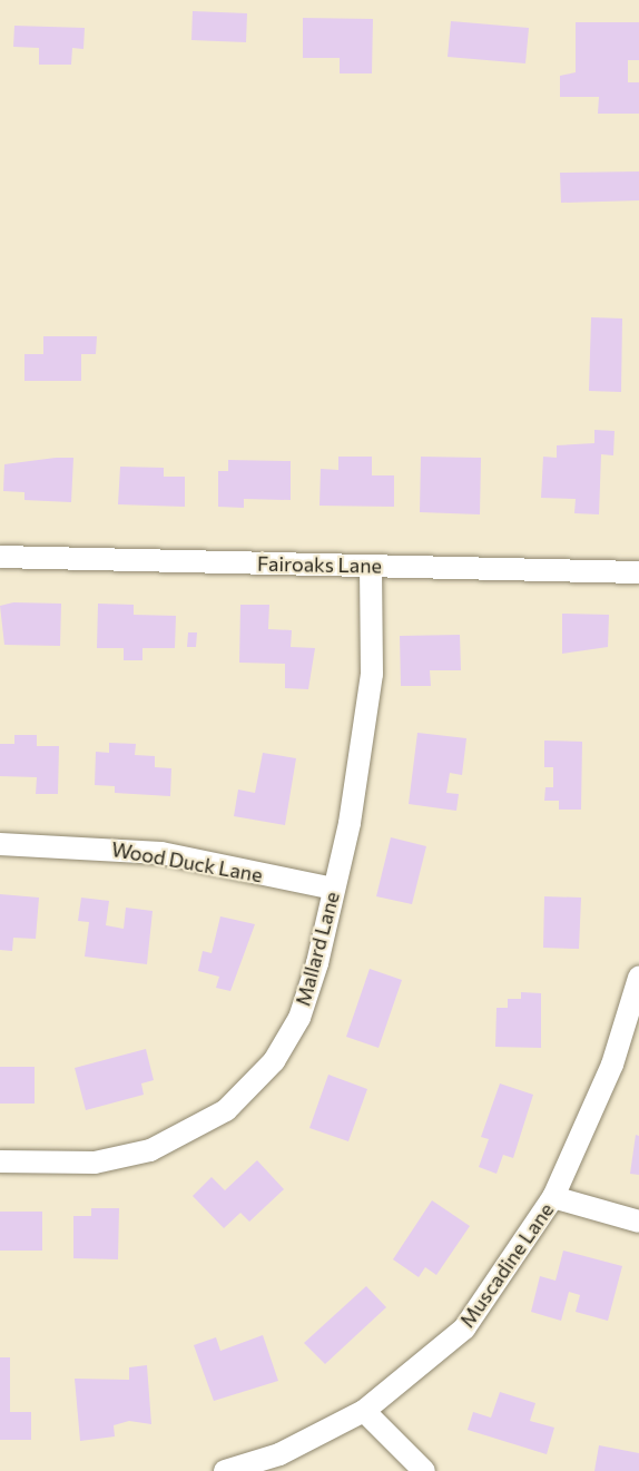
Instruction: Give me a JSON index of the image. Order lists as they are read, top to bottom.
{
  "streets": {
    "street": [
      "Fairoaks Lane",
      "Wood Duck Lane",
      "Mallard Lane",
      "Muscadine Lane"
    ]
  },
  "crossings": [
    ["Fairoaks Lane", "Mallard Lane"],
    ["Wood Duck Lane", "Mallard Lane"]
  ]
}
